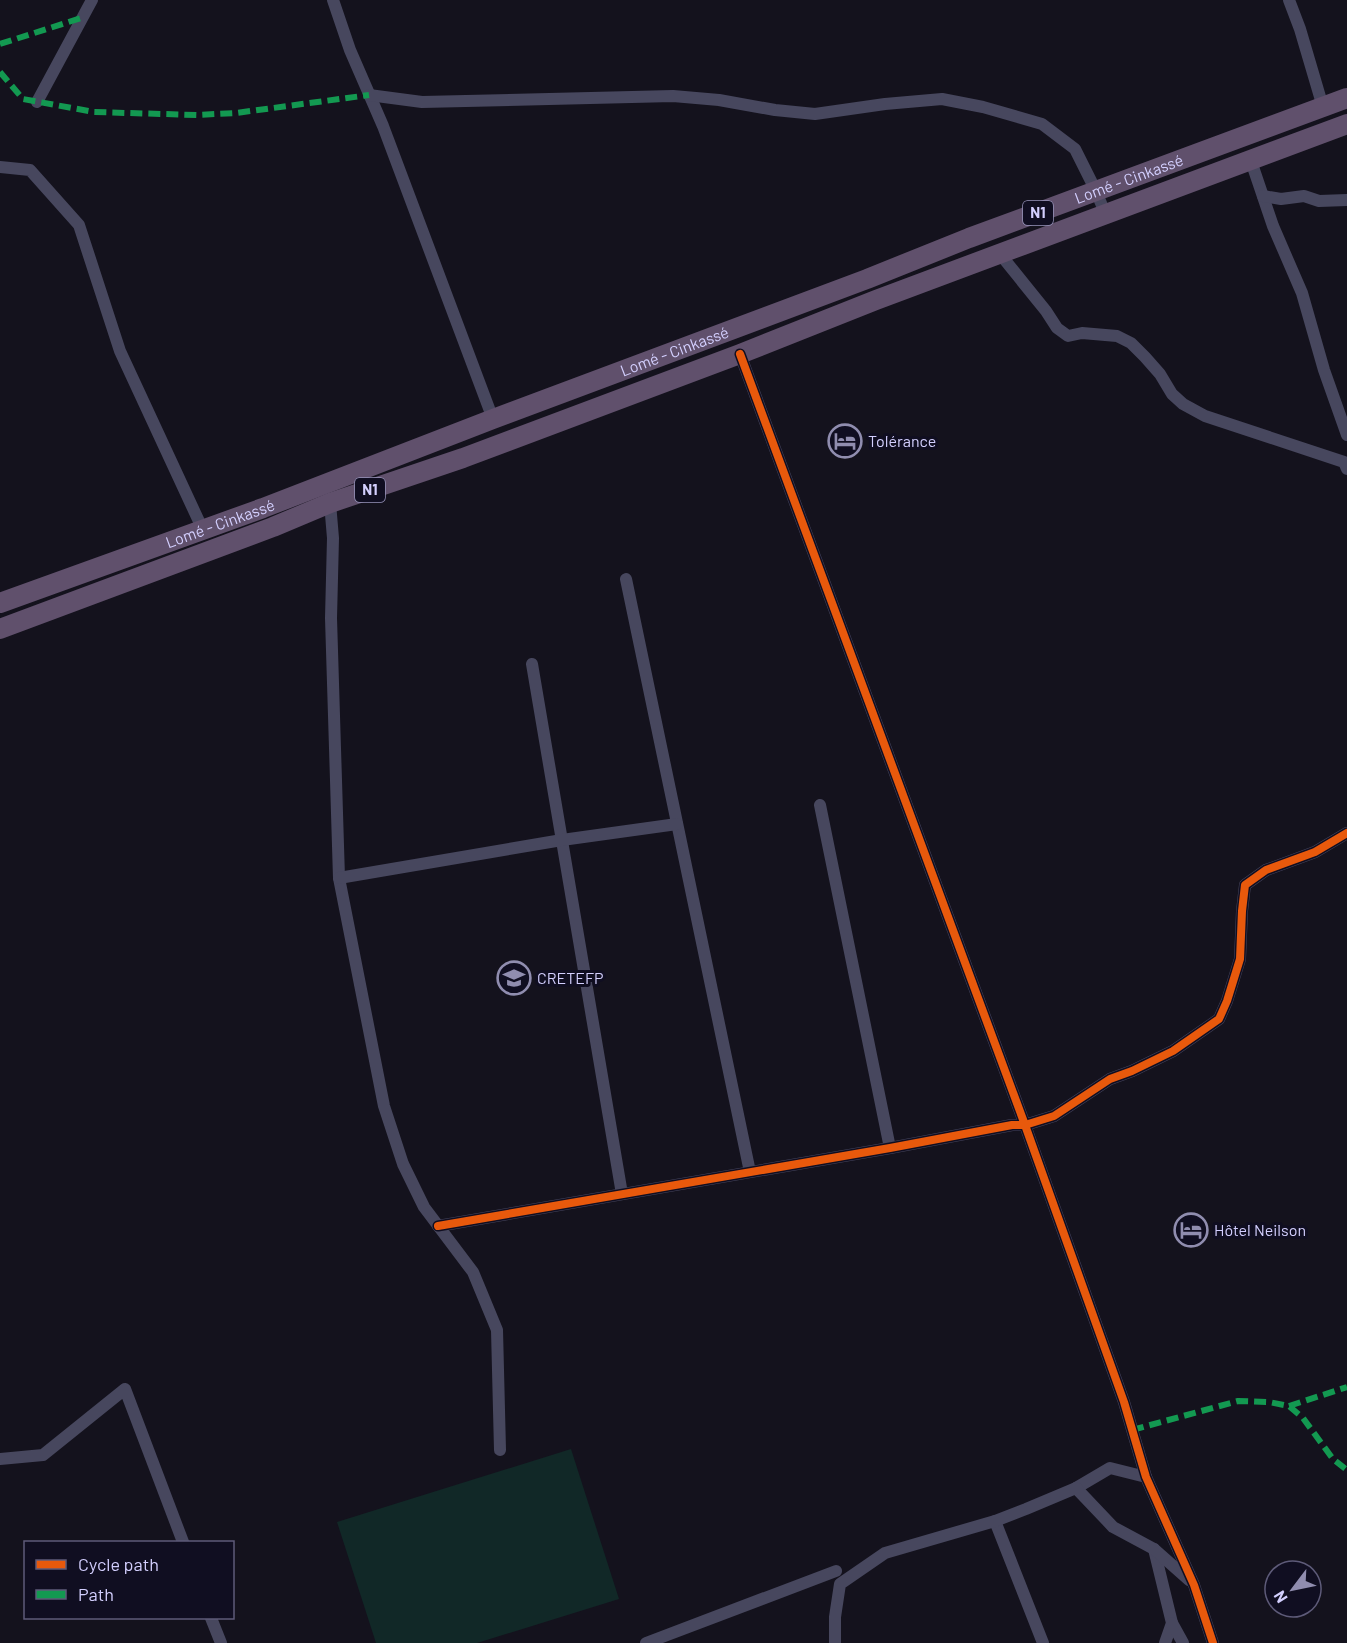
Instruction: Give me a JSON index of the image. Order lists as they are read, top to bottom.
{
  "streets": {
    "highway": ["Lomé - Cinkassé", "N1"]
  },
  "places": {
    "hotel": ["Tolérance", "Hôtel Neilson"],
    "school or university": ["CRETEFP"]
  },
  "legend": ["Cycle path", "Path"],
  "north": "bottom left"
}
